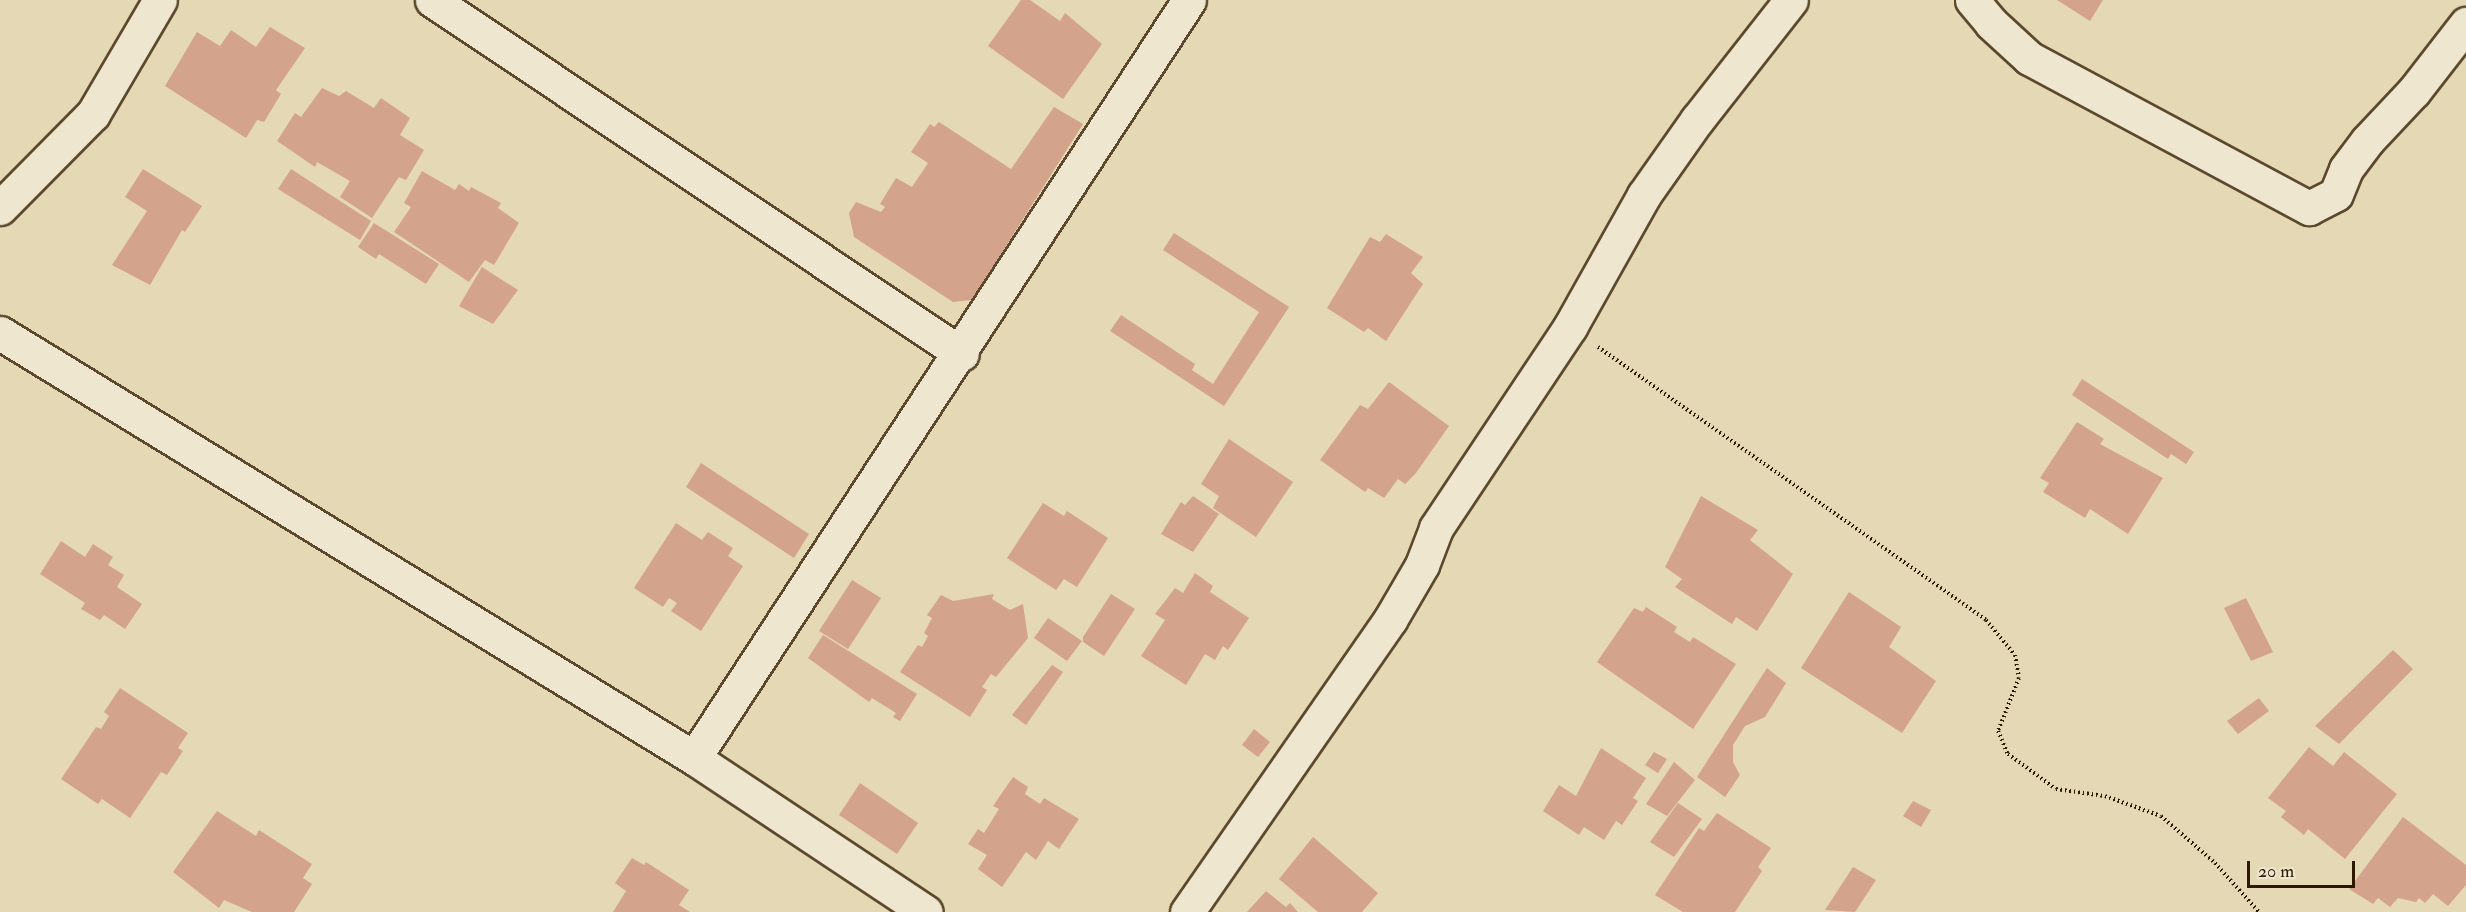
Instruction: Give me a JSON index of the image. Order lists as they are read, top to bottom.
{
  "scale_bar": "20 m"
}
